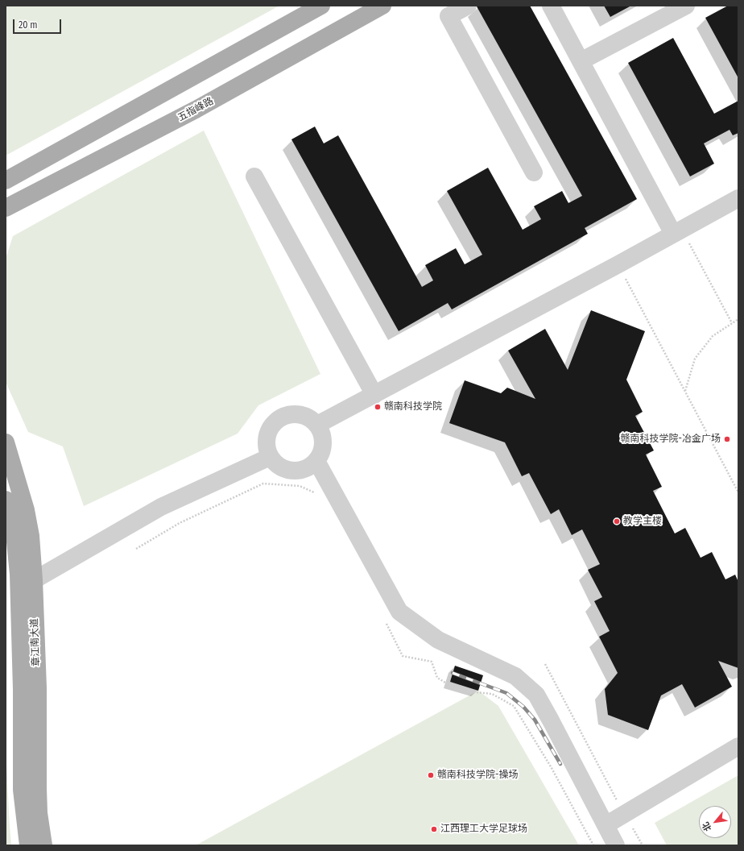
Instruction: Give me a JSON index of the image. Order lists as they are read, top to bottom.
{
  "streets": {
    "main road": ["五指峰路", "章江南大道"]
  },
  "places": [
    "赣南科技学院",
    "赣南科技学院-冶金广场",
    "教学主楼",
    "赣南科技学院-操场",
    "江西理工大学足球场"
  ],
  "scale_bar": "20 m",
  "north": "bottom left"
}
